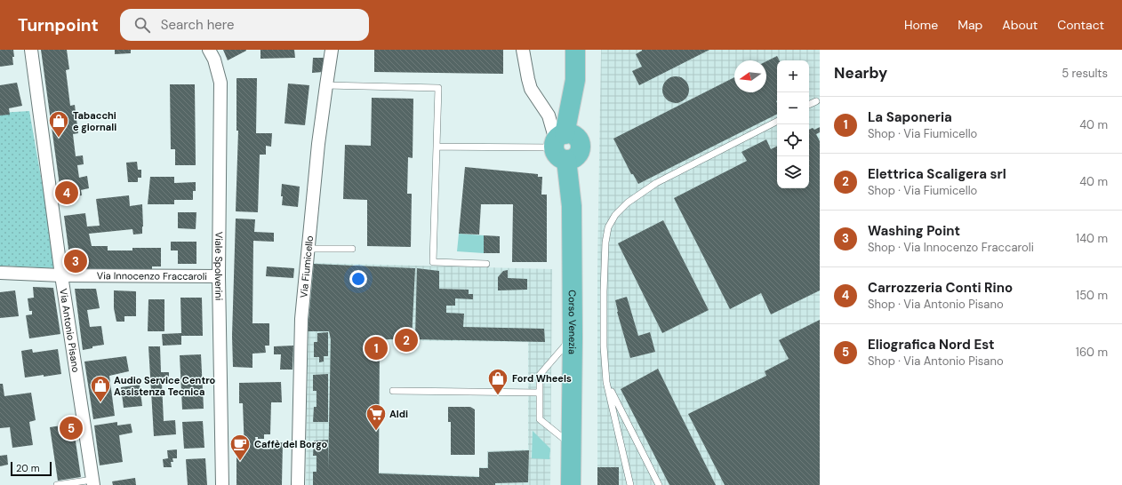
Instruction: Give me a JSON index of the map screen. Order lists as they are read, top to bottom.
{
  "streets": {
    "main road": ["Corso Venezia"],
    "street": [
      "Viale Spolverini",
      "Via Fiumicello",
      "Via Innocenzo Fraccaroli",
      "Via Antonio Pisano"
    ]
  },
  "crossings": [
    ["Viale Spolverini", "Via Innocenzo Fraccaroli"],
    ["Via Innocenzo Fraccaroli", "Via Antonio Pisano"]
  ],
  "places": {
    "shop": ["Tabacchi e giornali", "Ford Wheels", "Audio Service Centro Assistenza Tecnica"],
    "supermarket": ["Aldi"],
    "cafe": ["Caffè del Borgo"]
  },
  "scale_bar": "20 m",
  "north": "left",
  "page": {
    "header": "Turnpoint",
    "search": "Search here",
    "nav": [
      "Home",
      "Map",
      "About",
      "Contact"
    ],
    "heading": ["Nearby", "5 results"],
    "map_buttons": ["+", "−"],
    "list": [
      {
        "mark": "1",
        "name": "La Saponeria",
        "note": "Shop · Via Fiumicello",
        "value": "40 m"
      },
      {
        "mark": "2",
        "name": "Elettrica Scaligera srl",
        "note": "Shop · Via Fiumicello",
        "value": "40 m"
      },
      {
        "mark": "3",
        "name": "Washing Point",
        "note": "Shop · Via Innocenzo Fraccaroli",
        "value": "140 m"
      },
      {
        "mark": "4",
        "name": "Carrozzeria Conti Rino",
        "note": "Shop · Via Antonio Pisano",
        "value": "150 m"
      },
      {
        "mark": "5",
        "name": "Eliografica Nord Est",
        "note": "Shop · Via Antonio Pisano",
        "value": "160 m"
      }
    ],
    "pins": [
      "4",
      "3",
      "2",
      "1",
      "5"
    ],
    "scale": "20 m"
  }
}
